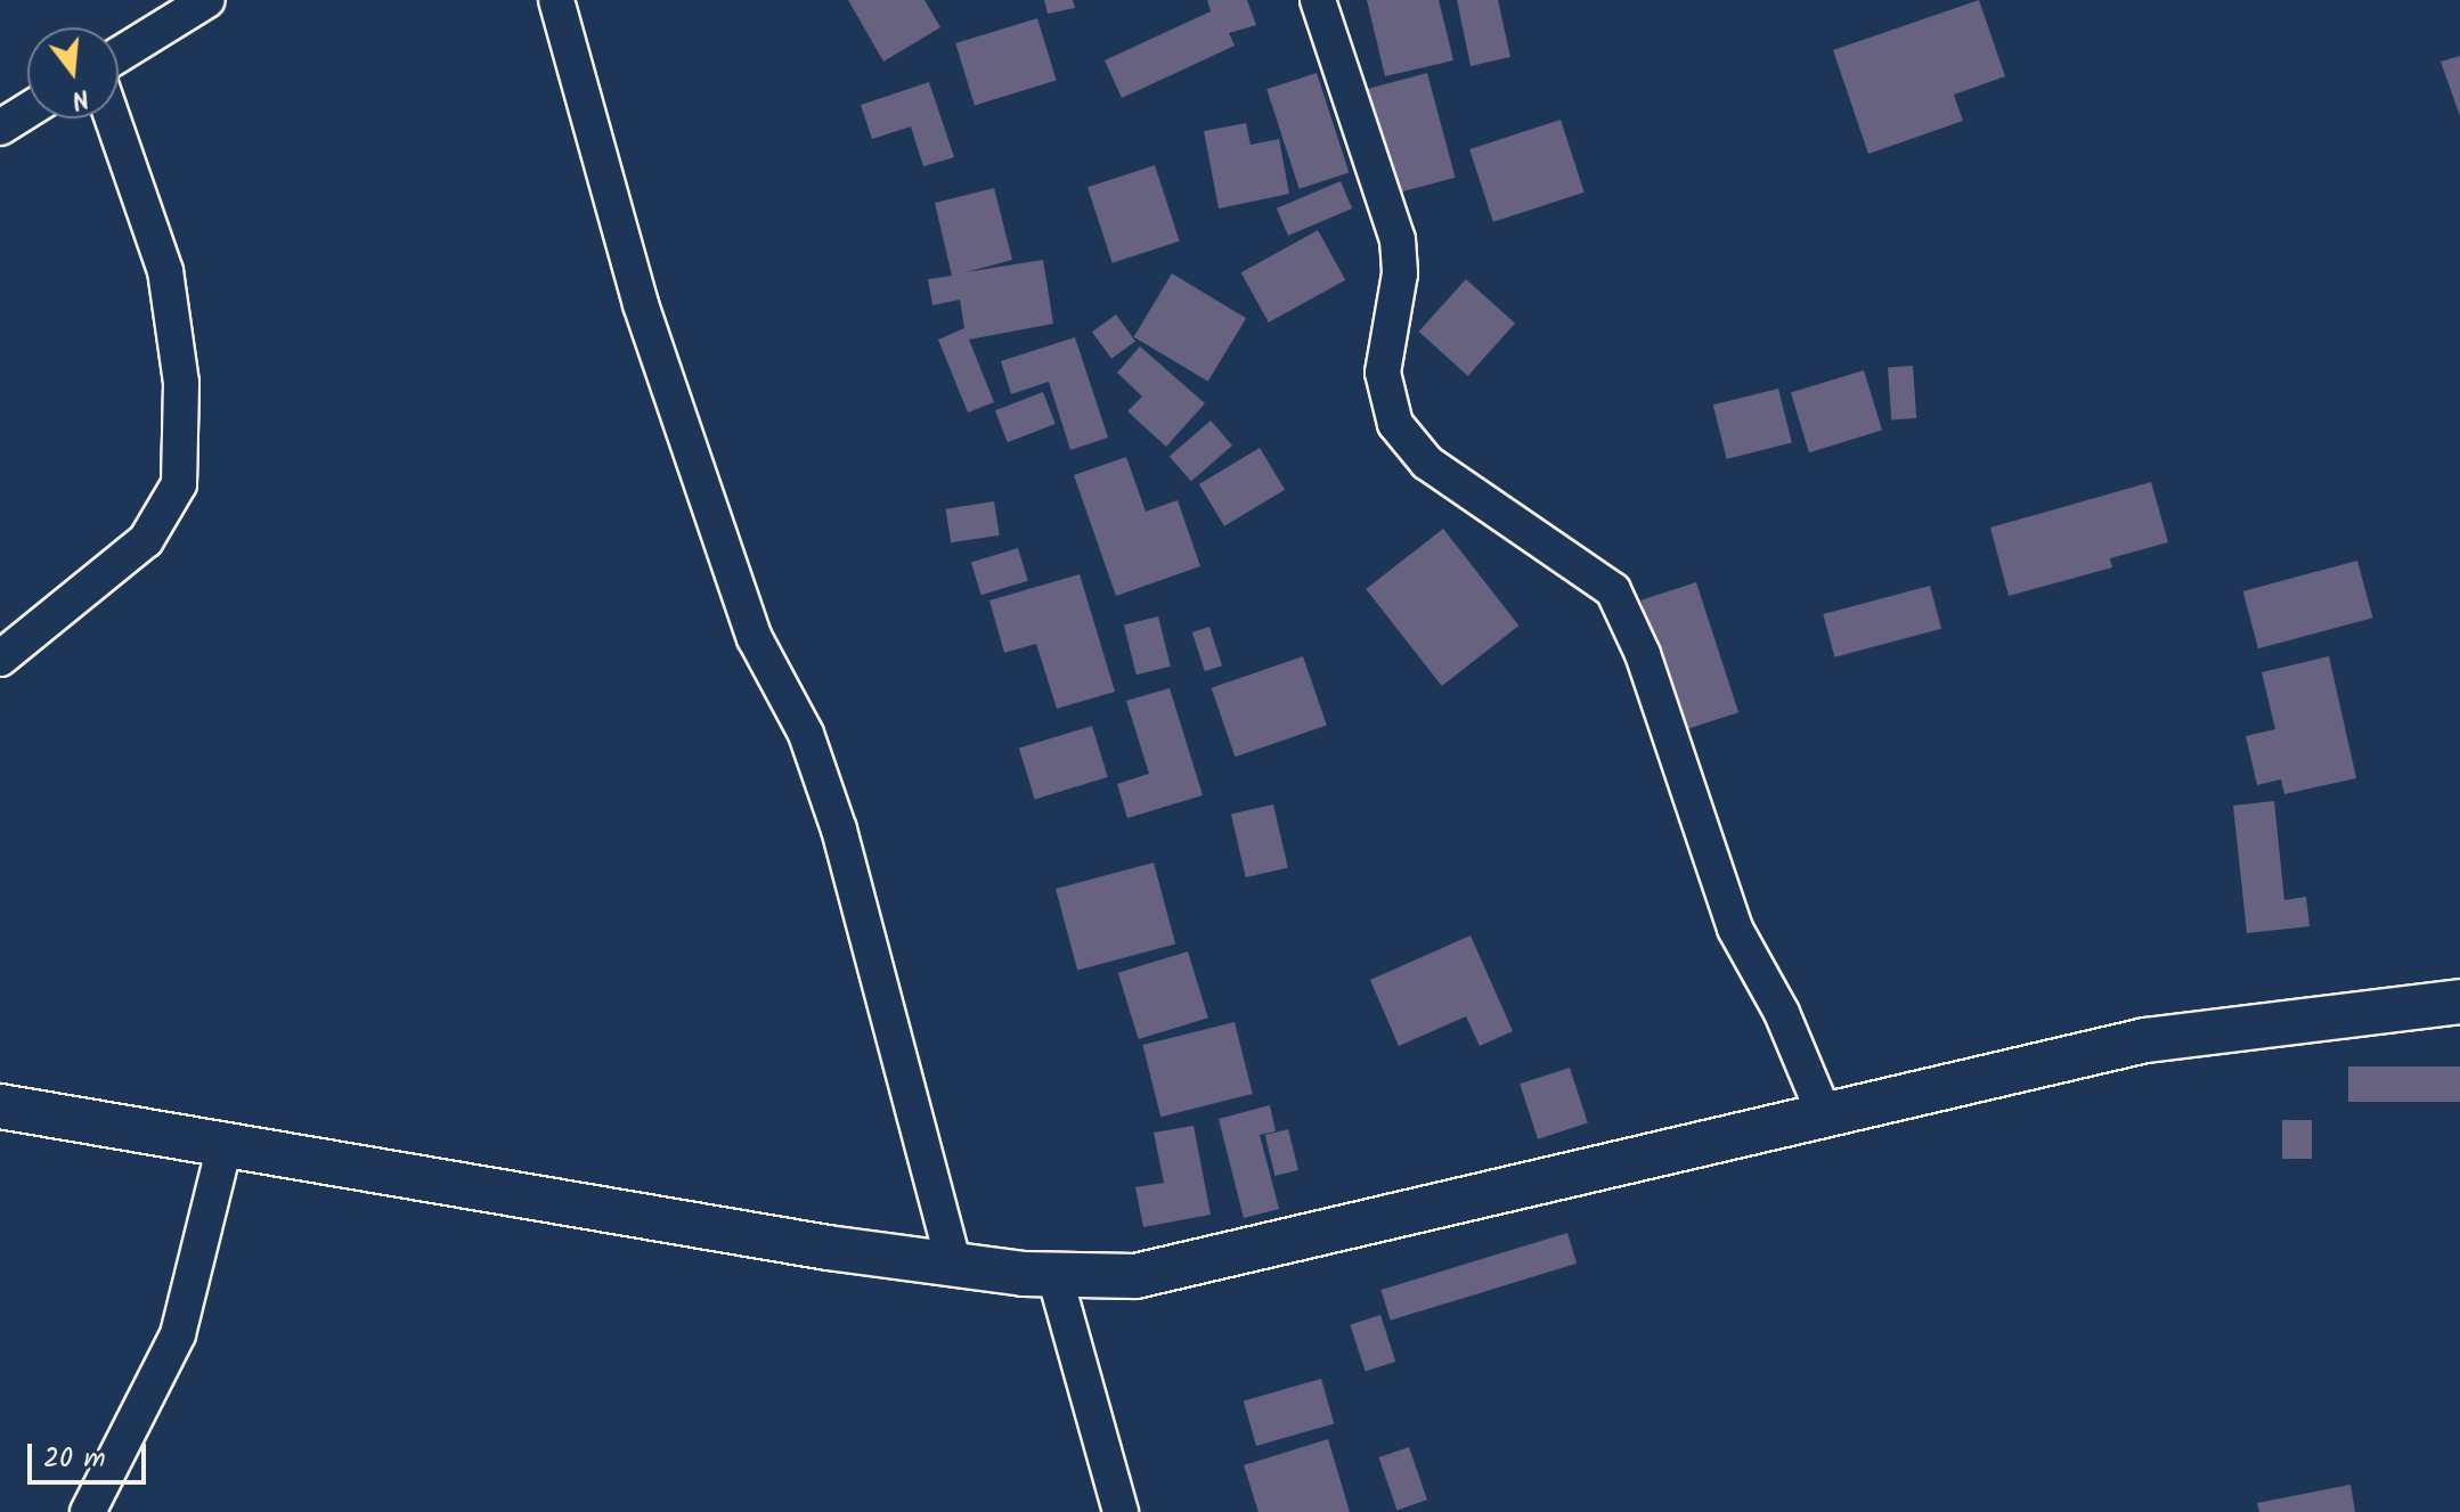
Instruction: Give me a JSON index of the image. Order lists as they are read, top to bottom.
{
  "scale_bar": "20 m",
  "north": "bottom"
}
